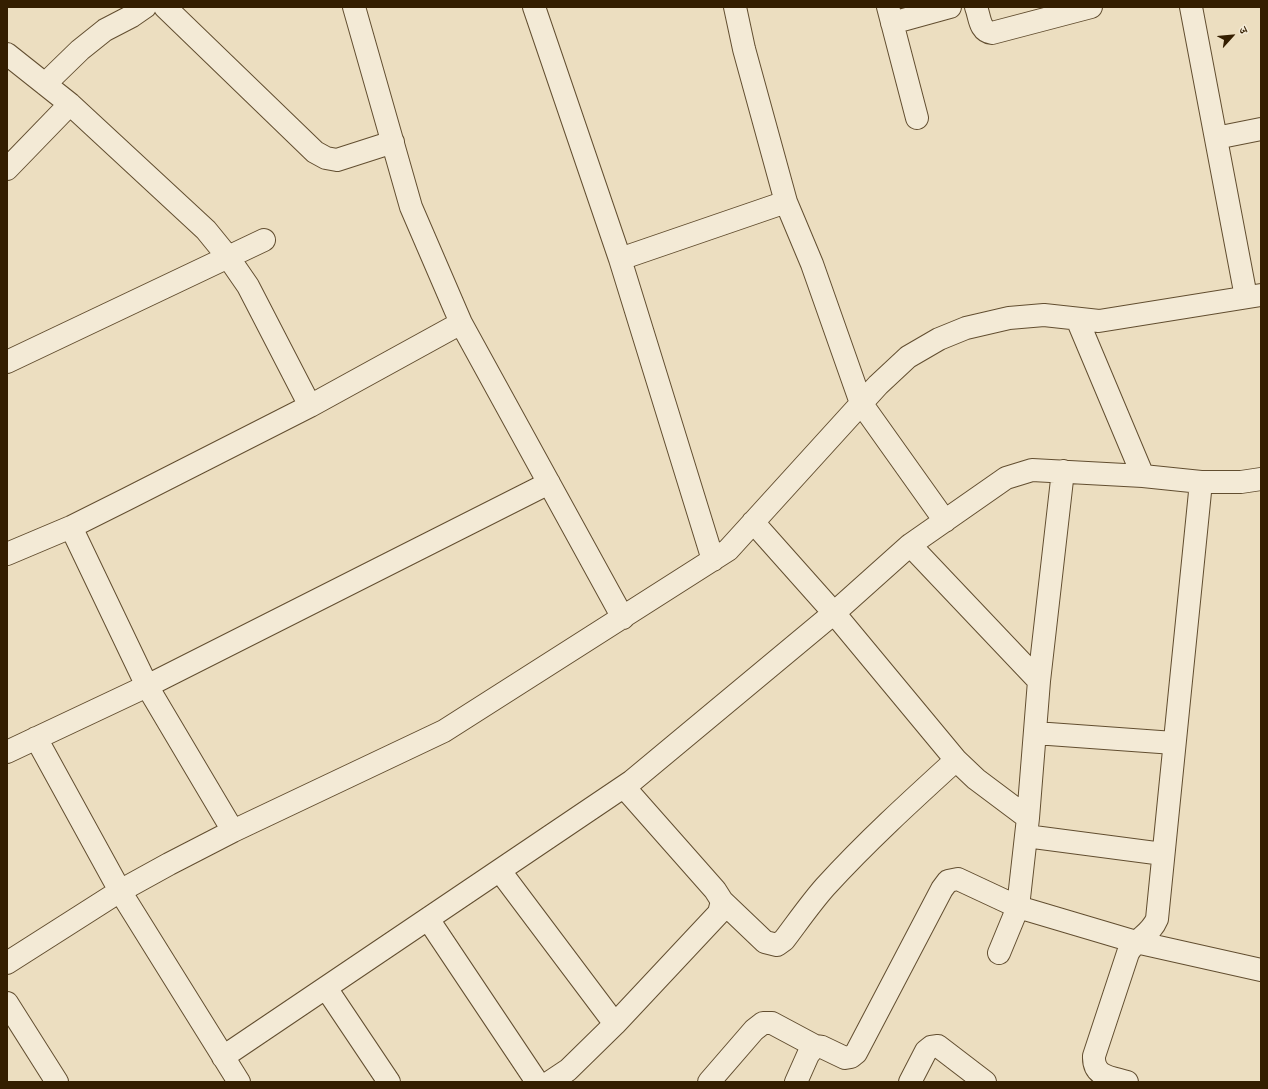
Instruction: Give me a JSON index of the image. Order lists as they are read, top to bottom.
{
  "north": "top right"
}
